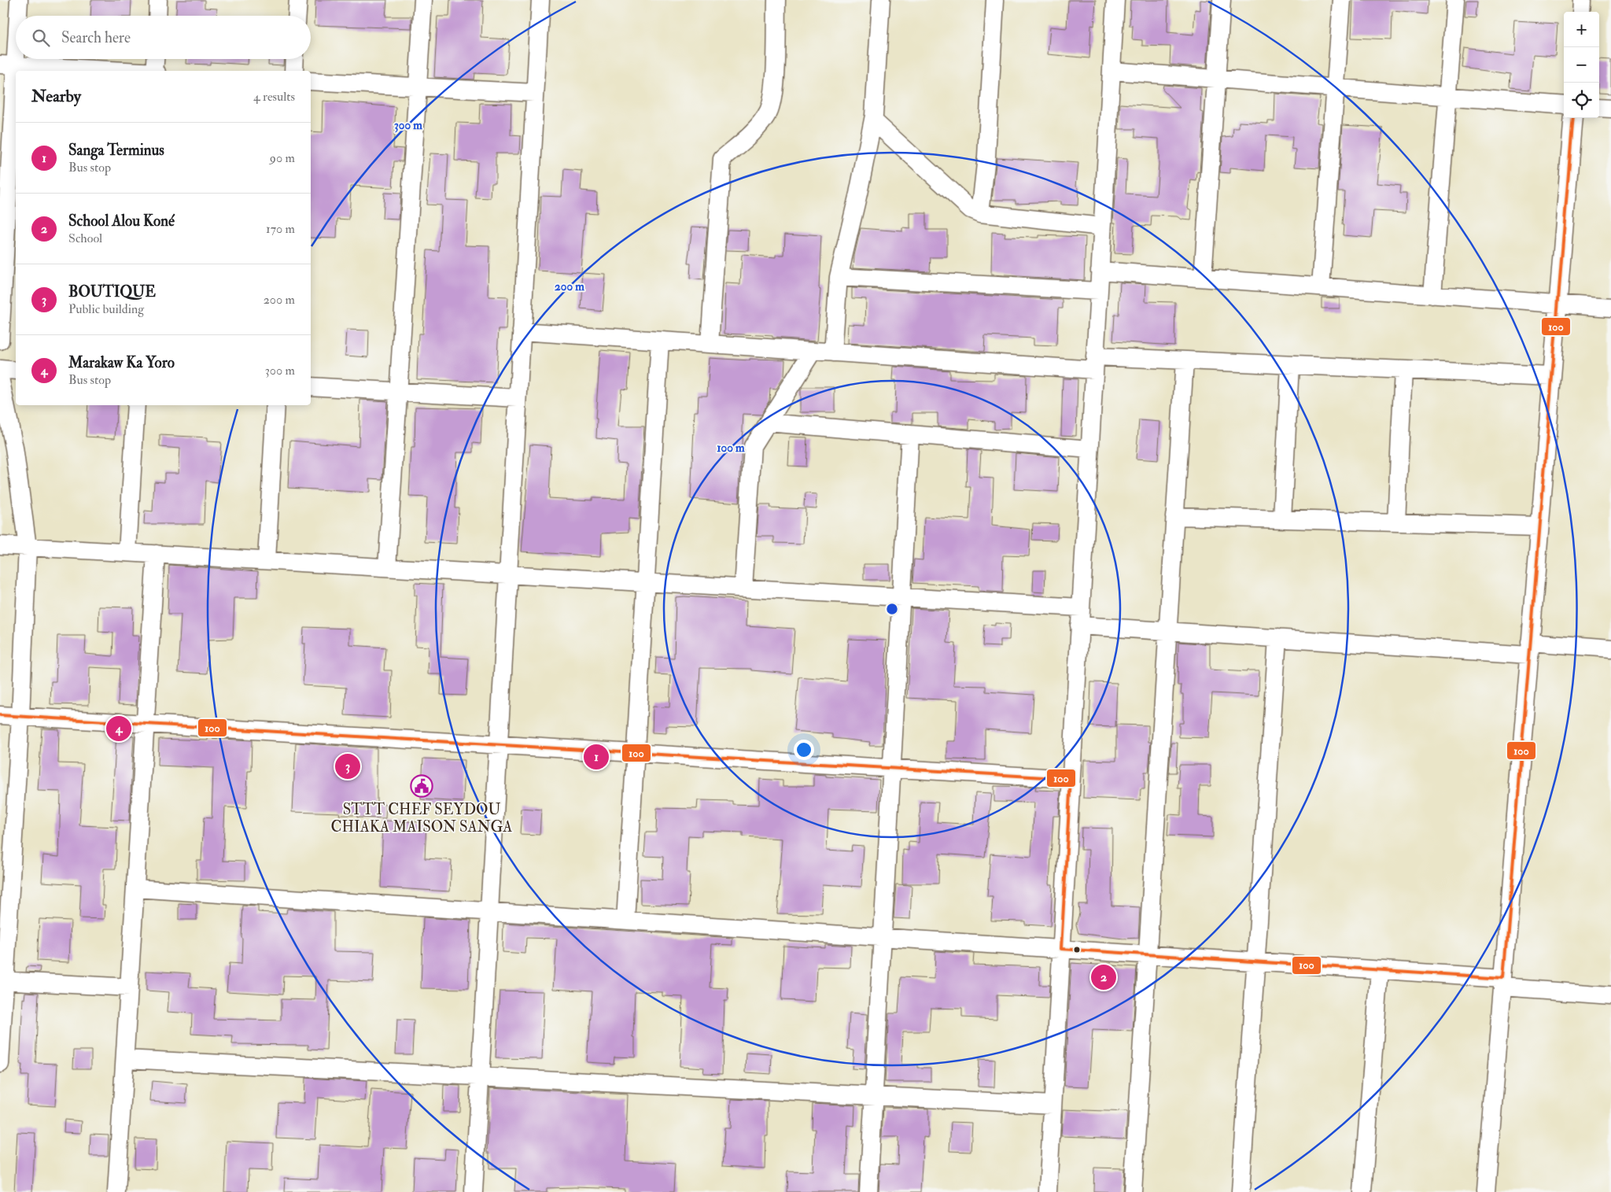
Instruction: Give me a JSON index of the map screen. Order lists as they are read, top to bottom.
{
  "places": {
    "public building": ["STTT CHEF SEYDOU CHIAKA MAISON SANGA"]
  },
  "lines": ["transit line 100"],
  "page": {
    "map_buttons": ["+", "−"],
    "search": "Search here",
    "heading": ["Nearby", "4 results"],
    "list": [
      {
        "mark": "1",
        "name": "Sanga Terminus",
        "note": "Bus stop",
        "value": "90 m"
      },
      {
        "mark": "2",
        "name": "School Alou Koné",
        "note": "School",
        "value": "170 m"
      },
      {
        "mark": "3",
        "name": "BOUTIQUE",
        "note": "Public building",
        "value": "200 m"
      },
      {
        "mark": "4",
        "name": "Marakaw Ka Yoro",
        "note": "Bus stop",
        "value": "300 m"
      }
    ],
    "pins": [
      "4",
      "1",
      "3",
      "2"
    ]
  },
  "rings": ["300 m", "200 m", "100 m"]
}
